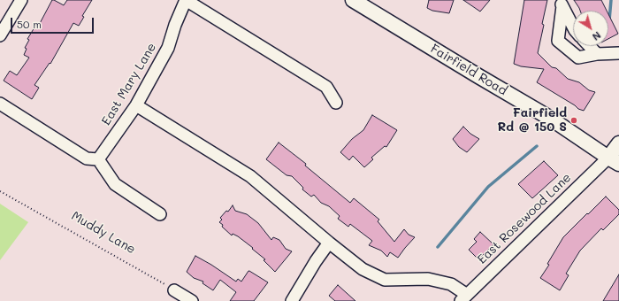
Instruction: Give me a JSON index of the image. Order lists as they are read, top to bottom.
{
  "streets": {
    "street": ["Fairfield Road", "East Mary Lane", "East Rosewood Lane"],
    "path": ["Muddy Lane"]
  },
  "crossings": [
    ["Fairfield Road", "East Rosewood Lane"]
  ],
  "places": ["Fairfield Rd @ 150 S"],
  "scale_bar": "50 m",
  "north": "bottom right"
}
